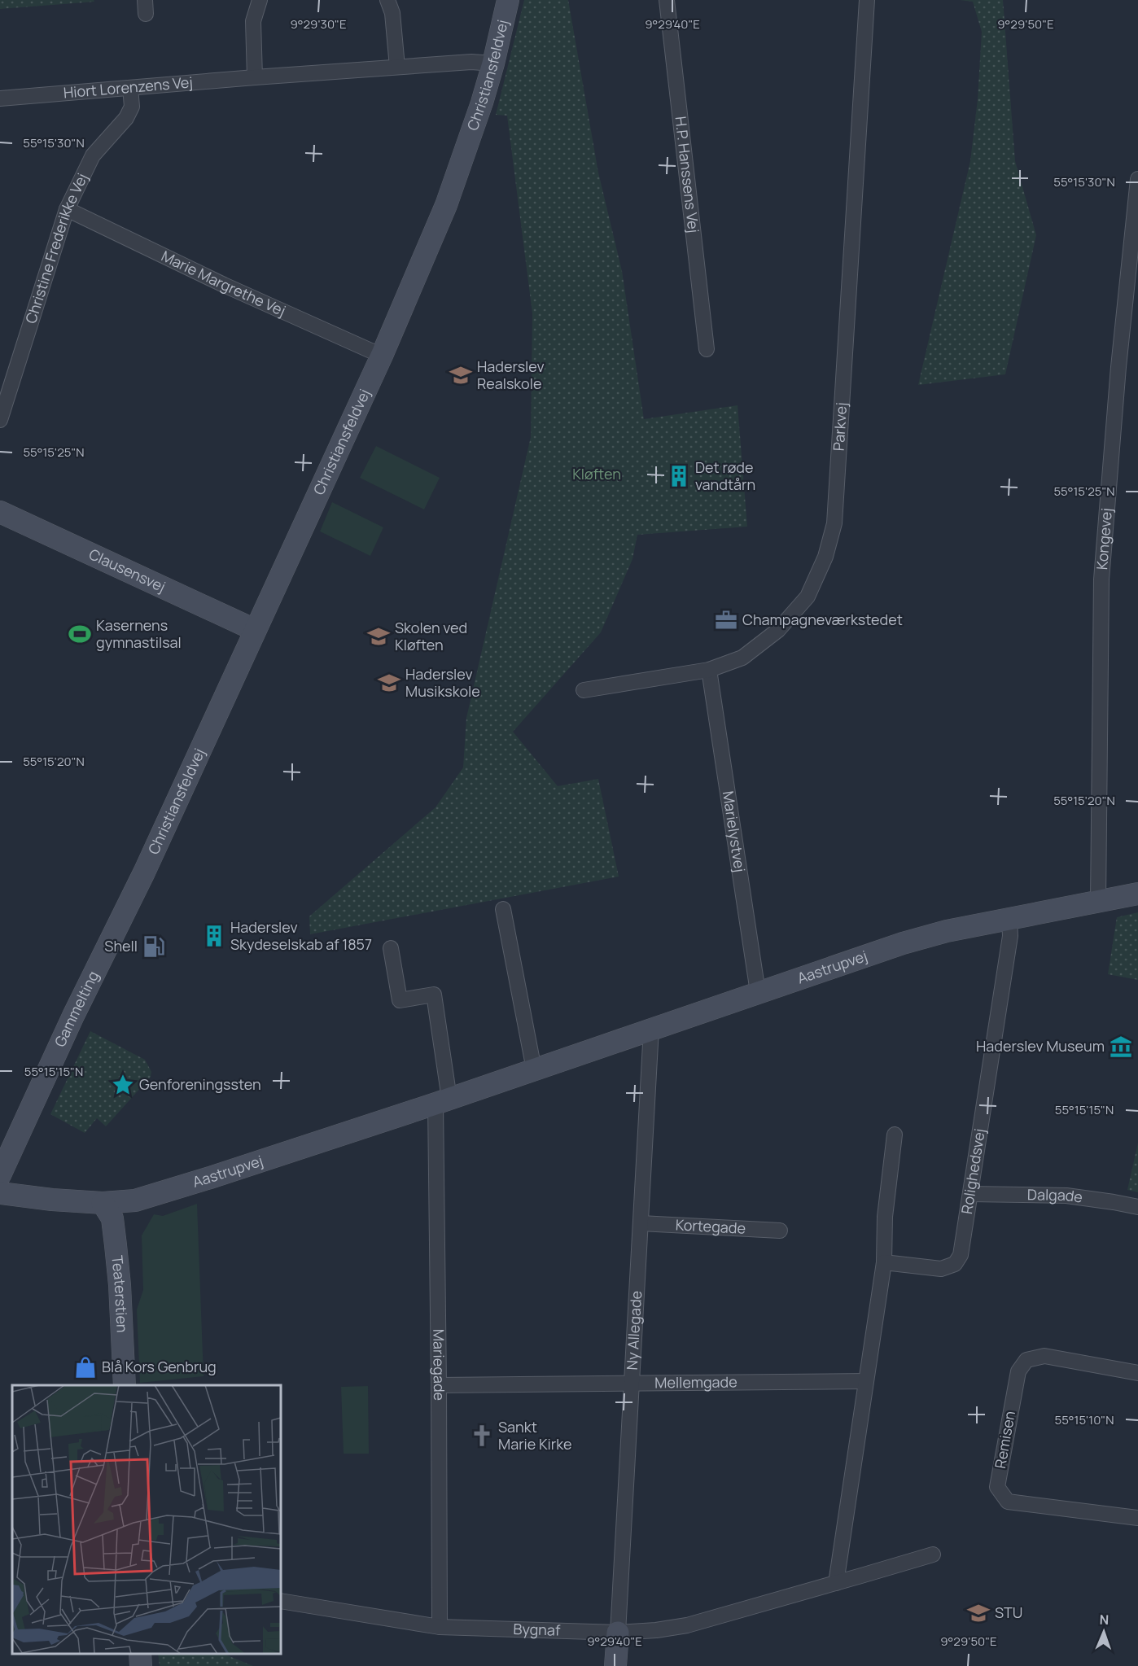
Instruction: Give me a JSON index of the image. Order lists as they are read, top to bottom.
{
  "streets": {
    "street": [
      "Christiansfeldvej",
      "Hiort Lorenzens Vej",
      "H.P. Hanssens Vej",
      "Christine Frederikke Vej",
      "Marie Margrethe Vej",
      "Parkvej",
      "Kongevej",
      "Clausensvej",
      "Marielystvej",
      "Aastrupvej",
      "Gammelting",
      "Rolighedsvej",
      "Dalgade",
      "Kortegade",
      "Teaterstien",
      "Ny Allegade",
      "Mariegade",
      "Mellemgade",
      "Remisen",
      "Bygnaf"
    ]
  },
  "crossings": [
    ["Christiansfeldvej", "Hiort Lorenzens Vej"],
    ["Christiansfeldvej", "Marie Margrethe Vej"],
    ["Christiansfeldvej", "Clausensvej"],
    ["Christiansfeldvej", "Gammelting"],
    ["Hiort Lorenzens Vej", "Christine Frederikke Vej"],
    ["Christine Frederikke Vej", "Marie Margrethe Vej"],
    ["Parkvej", "Marielystvej"],
    ["Kongevej", "Aastrupvej"],
    ["Marielystvej", "Aastrupvej"],
    ["Aastrupvej", "Rolighedsvej"],
    ["Aastrupvej", "Teaterstien"],
    ["Aastrupvej", "Ny Allegade"],
    ["Aastrupvej", "Mariegade"],
    ["Rolighedsvej", "Dalgade"],
    ["Kortegade", "Ny Allegade"],
    ["Ny Allegade", "Mellemgade"],
    ["Ny Allegade", "Bygnaf"],
    ["Mariegade", "Mellemgade"],
    ["Mariegade", "Bygnaf"]
  ],
  "parks": ["Kløften"],
  "places": {
    "school or university": [
      "Haderslev Realskole",
      "Skolen ved Kløften",
      "Haderslev Musikskole",
      "STU"
    ],
    "building": ["Det røde vandtårn", "Haderslev Skydeselskab af 1857"],
    "office": ["Champagneværkstedet"],
    "sports": ["Kasernens gymnastilsal"],
    "fuel station": ["Shell"],
    "museum": ["Haderslev Museum"],
    "place": ["Genforeningssten"],
    "shop": ["Blå Kors Genbrug"],
    "church": ["Sankt Marie Kirke"]
  },
  "north": "top",
  "coordinates": [
    "9°29'30\"E",
    "9°29'40\"E",
    "9°29'50\"E",
    "55°15'30\"N",
    "55°15'25\"N",
    "55°15'20\"N",
    "55°15'15\"N",
    "55°15'10\"N"
  ]
}
